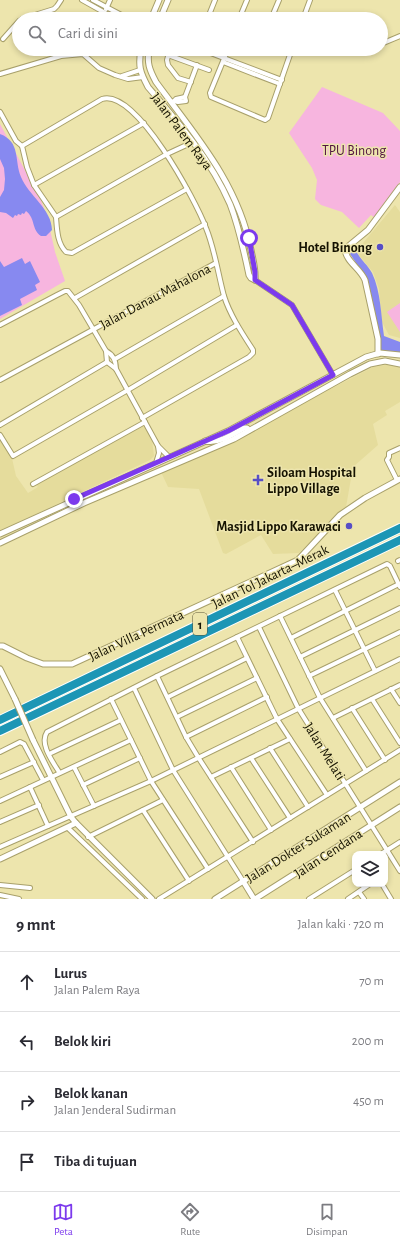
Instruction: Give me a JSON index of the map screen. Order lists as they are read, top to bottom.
{
  "streets": {
    "highway": ["Jalan Tol Jakarta–Merak", "1"],
    "street": [
      "Jalan Palem Raya",
      "Jalan Danau Mahalona",
      "Jalan Villa Permata",
      "Jalan Melati",
      "Jalan Dokter Sukaman",
      "Jalan Cendana"
    ]
  },
  "crossings": [
    ["Jalan Melati", "Jalan Dokter Sukaman"],
    ["Jalan Melati", "Jalan Cendana"],
    ["Jalan Dokter Sukaman", "Jalan Cendana"]
  ],
  "parks": ["TPU Binong"],
  "places": {
    "other": ["Hotel Binong", "Masjid Lippo Karawaci"],
    "health": ["Siloam Hospital Lippo Village"]
  },
  "page": {
    "search": "Cari di sini",
    "heading": ["9 mnt", "Jalan kaki · 720 m"],
    "list": [
      ["Lurus", "Jalan Palem Raya", "70 m"],
      ["Belok kiri", "200 m"],
      ["Belok kanan", "Jalan Jenderal Sudirman", "450 m"],
      "Tiba di tujuan"
    ],
    "nav": ["Peta", "Rute", "Disimpan"]
  }
}
